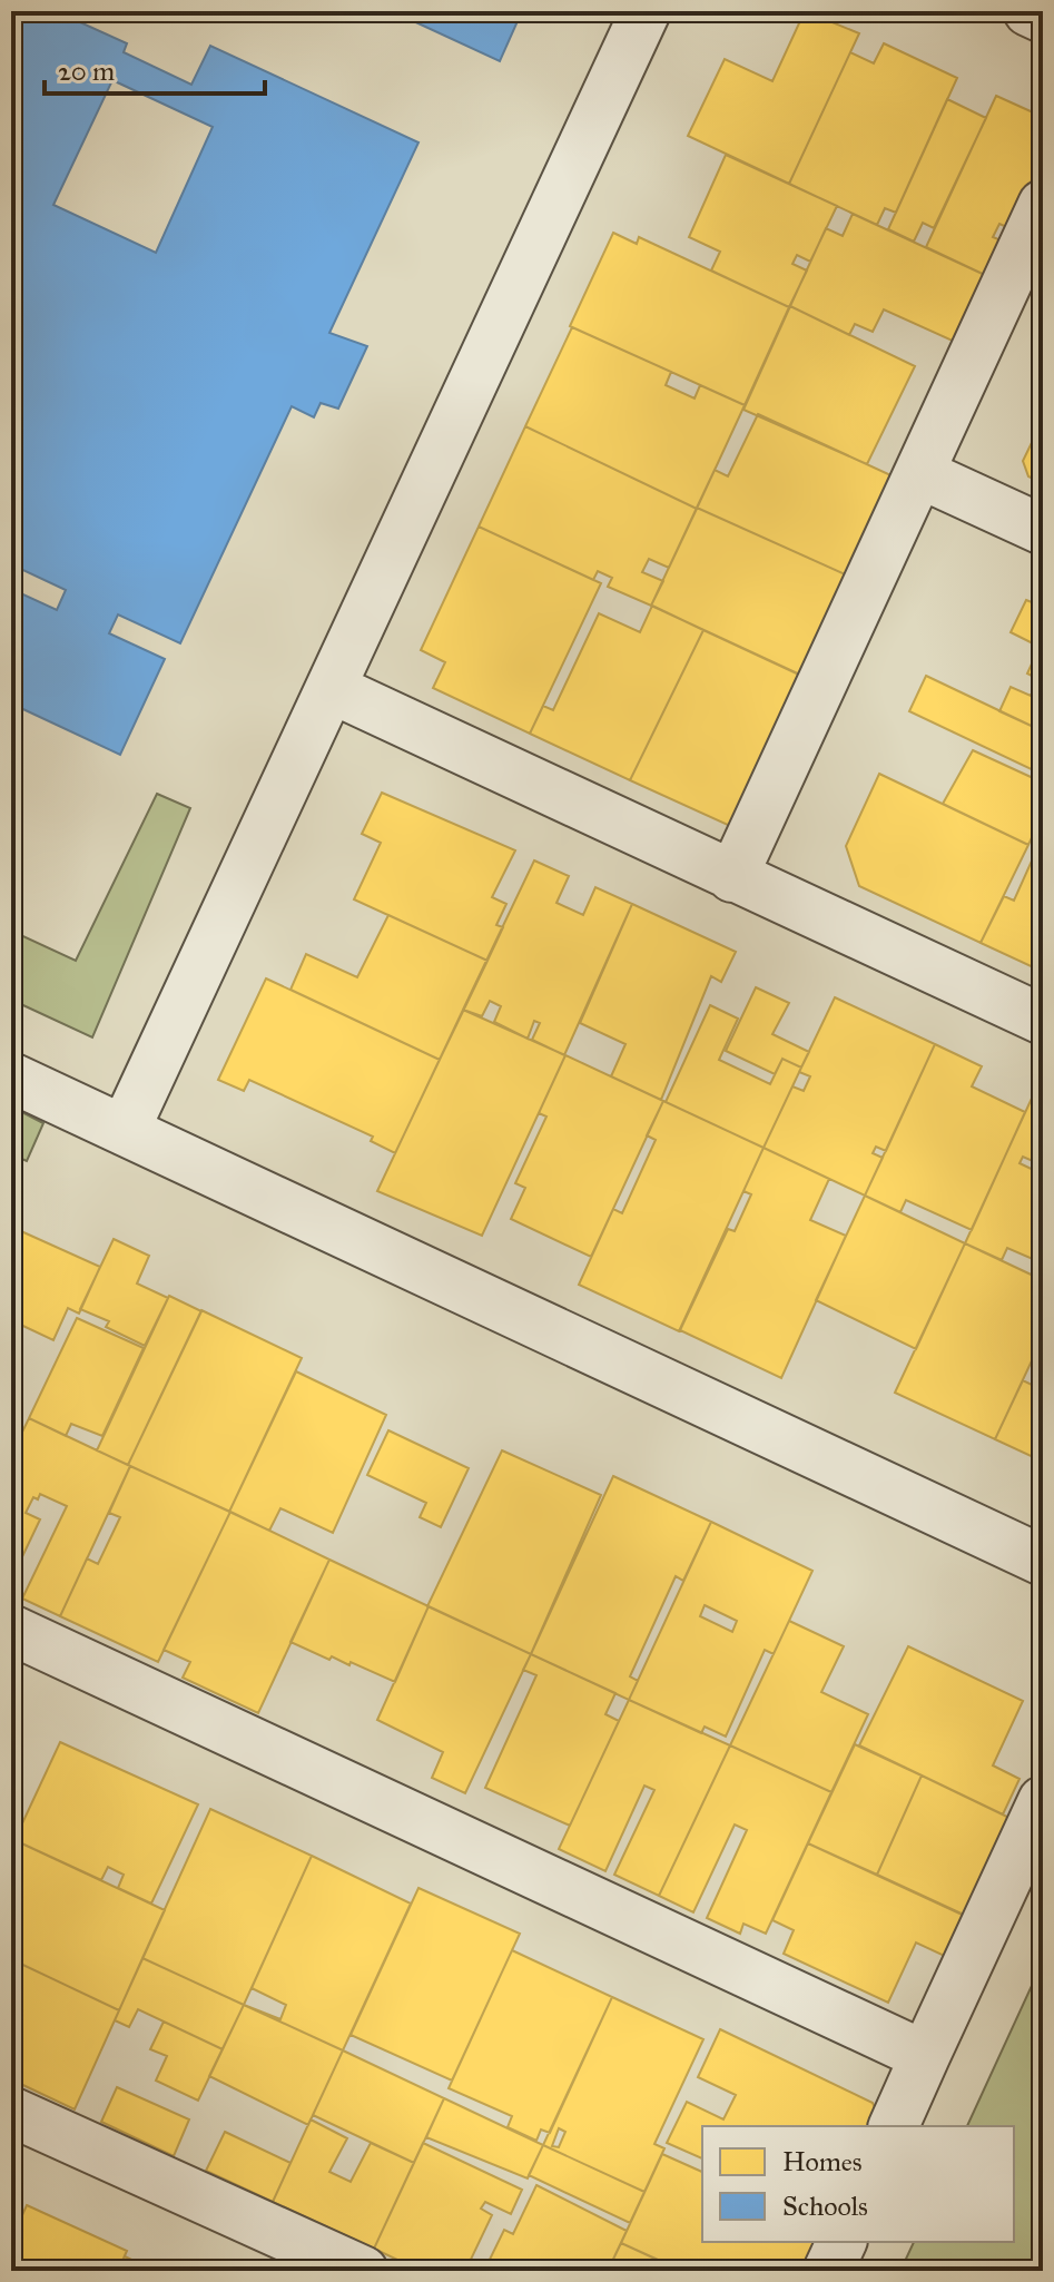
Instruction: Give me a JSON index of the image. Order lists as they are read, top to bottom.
{
  "legend": ["Homes", "Schools"],
  "scale_bar": "20 m"
}
